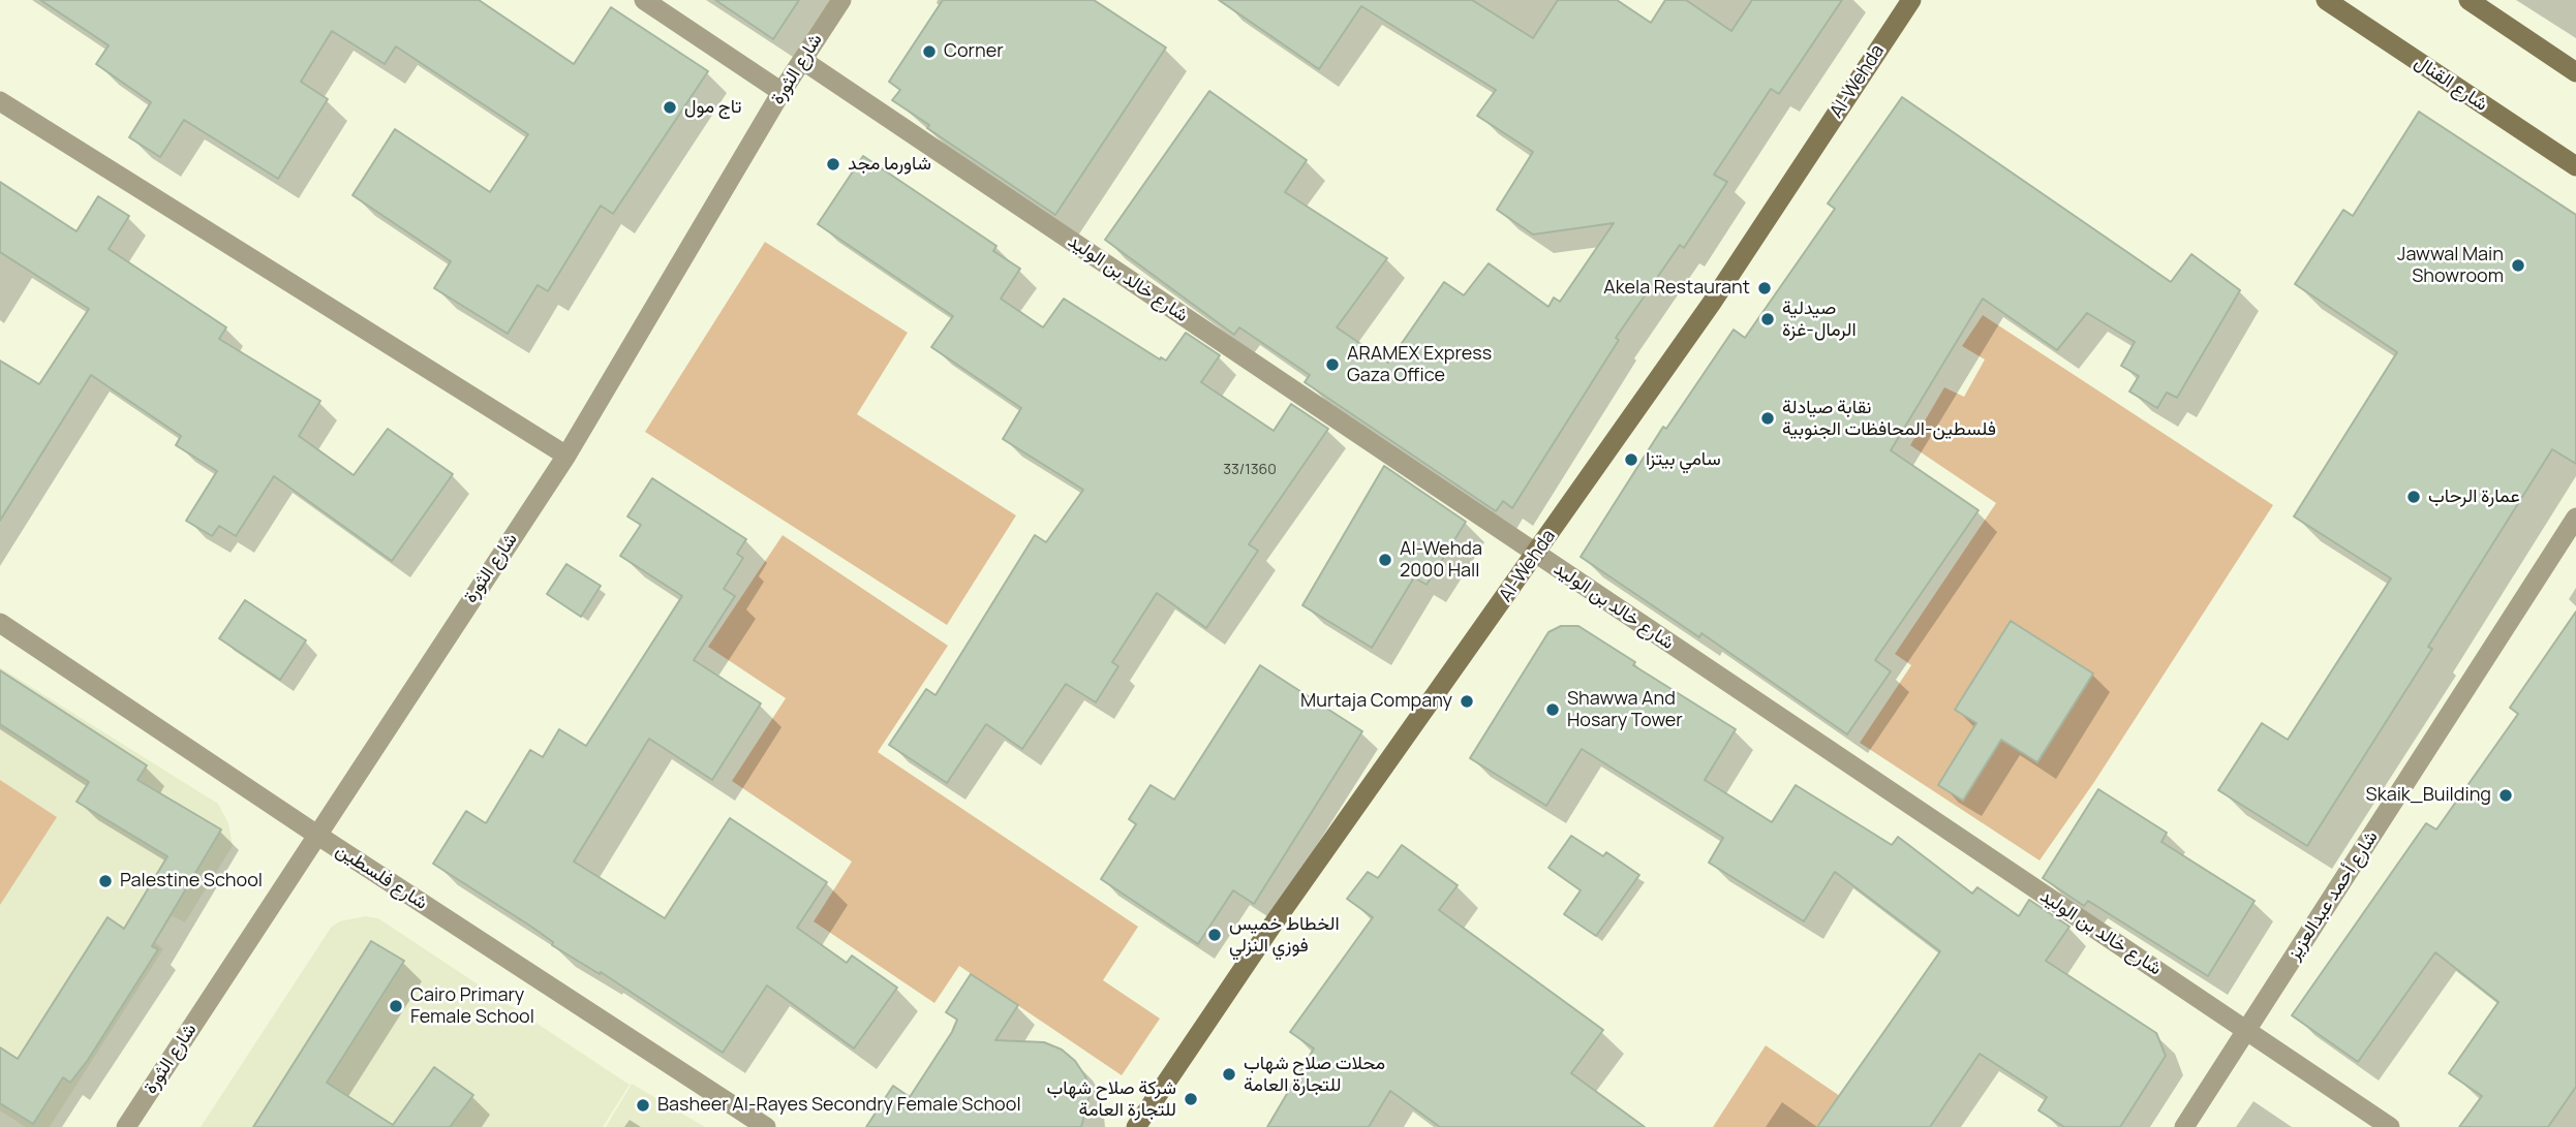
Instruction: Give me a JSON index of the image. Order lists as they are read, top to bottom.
{
  "streets": {
    "main road": ["Al-Wehda", "شارع القنال"],
    "street": [
      "شارع الثورة",
      "شارع خالد بن الوليد",
      "شارع فلسطين",
      "شارع أحمد عبدالعزيز"
    ]
  },
  "crossings": [
    ["شارع الثورة", "شارع خالد بن الوليد"],
    ["شارع الثورة", "شارع فلسطين"],
    ["Al-Wehda", "شارع خالد بن الوليد"],
    ["شارع خالد بن الوليد", "شارع أحمد عبدالعزيز"]
  ],
  "places": [
    "Corner",
    "تاج مول",
    "شاورما مجد",
    "Jawwal Main Showroom",
    "Akela Restaurant",
    "صيدلية الرمال-غزة",
    "ARAMEX Express Gaza Office",
    "نقابة صيادلة فلسطين-المحافظات الجنوبية",
    "سامي بيتزا",
    "عمارة الرحاب",
    "Al-Wehda 2000 Hall",
    "Murtaja Company",
    "Shawwa And Hosary Tower",
    "Skaik_Building",
    "Palestine School",
    "الخطاط خميس فوزي النزلي",
    "Cairo Primary Female School",
    "محلات صلاح شهاب للتجارة العامة",
    "شركة صلاح شهاب للتجارة العامة",
    "Basheer Al-Rayes Secondry Female School"
  ],
  "house_numbers": ["33/1360"]
}
